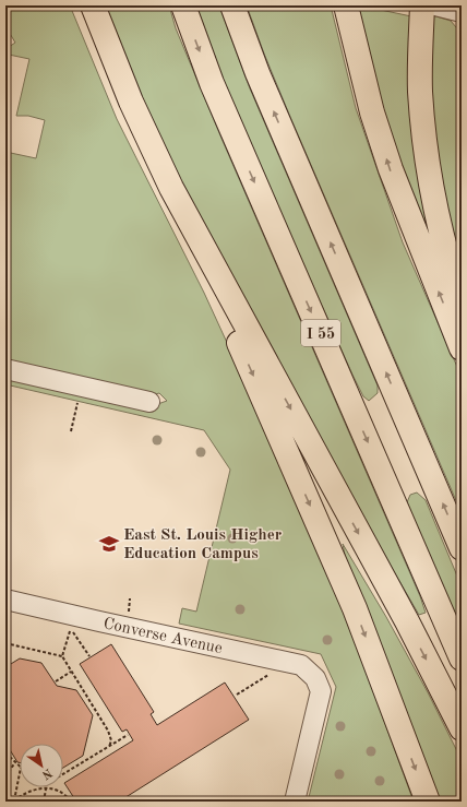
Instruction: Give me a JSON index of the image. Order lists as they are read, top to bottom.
{
  "streets": {
    "highway": ["I 55"],
    "street": ["Converse Avenue"]
  },
  "places": {
    "school or university": ["East St. Louis Higher Education Campus"]
  },
  "north": "bottom right"
}
